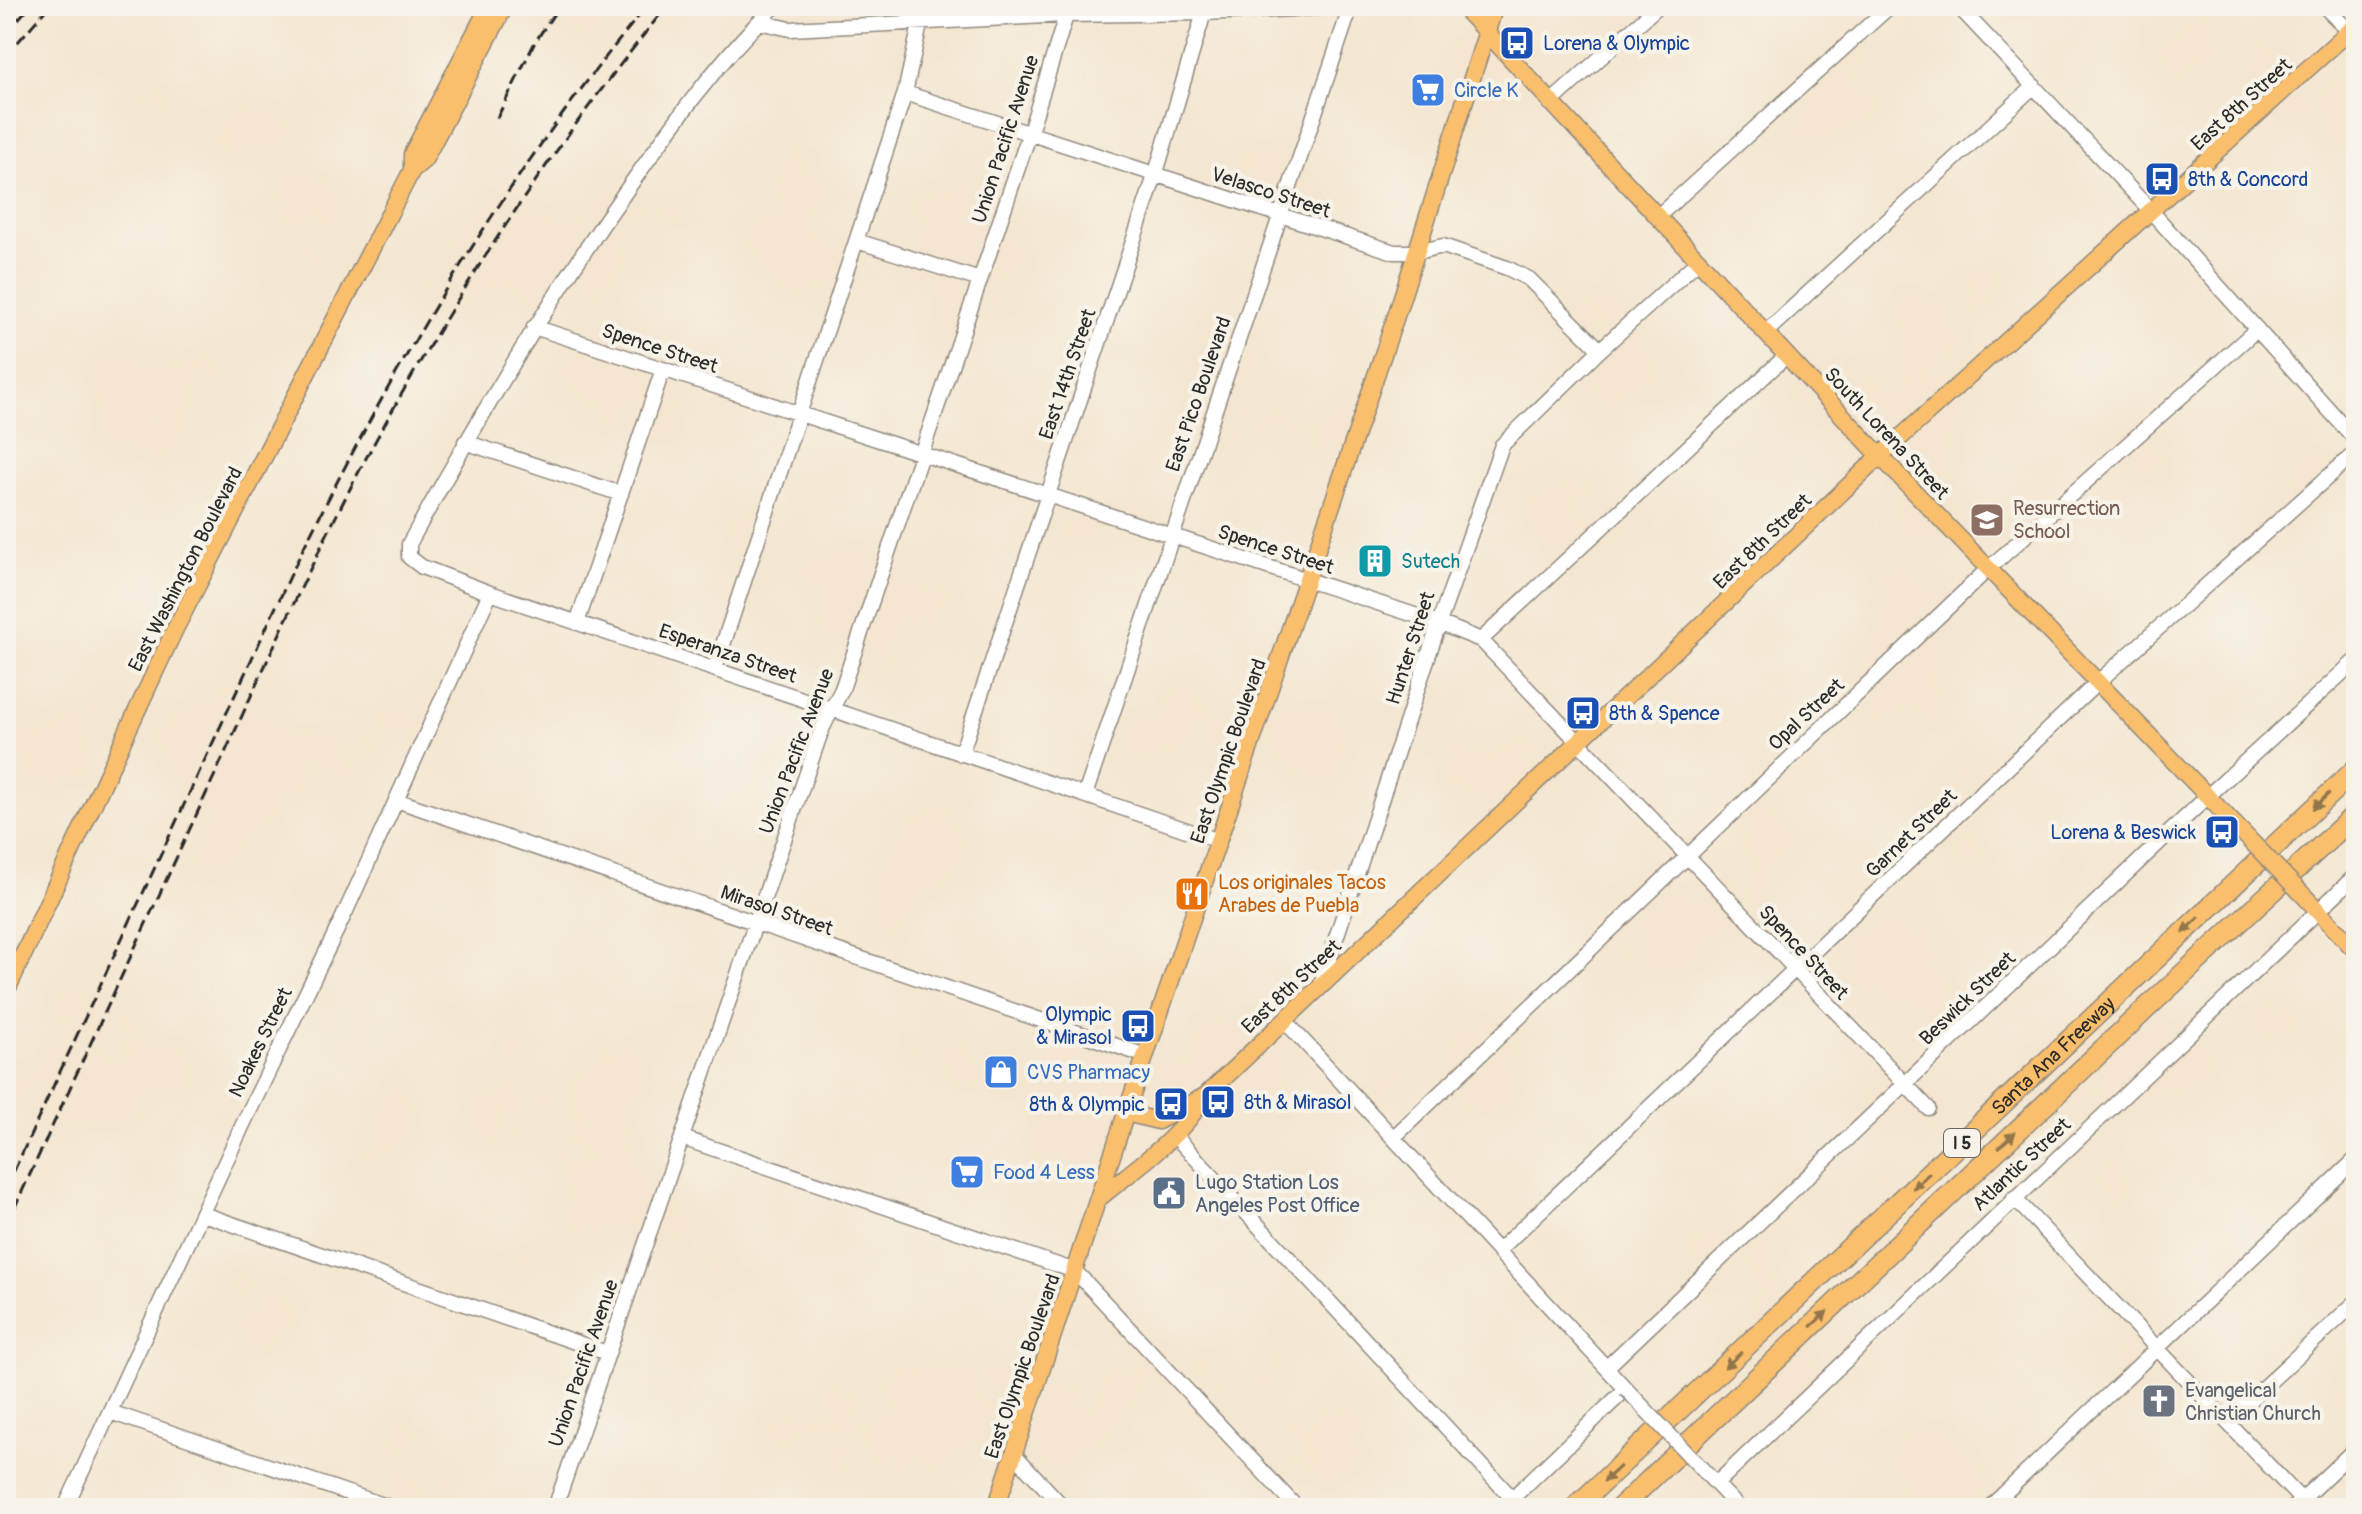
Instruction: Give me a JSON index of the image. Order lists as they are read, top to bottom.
{
  "streets": {
    "highway": ["Santa Ana Freeway", "I 5"],
    "main road": [
      "East 8th Street",
      "South Lorena Street",
      "East Washington Boulevard",
      "East Olympic Boulevard"
    ],
    "street": [
      "Union Pacific Avenue",
      "Velasco Street",
      "Spence Street",
      "East 14th Street",
      "East Pico Boulevard",
      "Hunter Street",
      "Esperanza Street",
      "Opal Street",
      "Garnet Street",
      "Mirasol Street",
      "Beswick Street",
      "Noakes Street",
      "Atlantic Street"
    ]
  },
  "crossings": [
    ["East 8th Street", "Spence Street"],
    ["East 8th Street", "South Lorena Street"],
    ["East 8th Street", "Hunter Street"],
    ["East 8th Street", "East Olympic Boulevard"],
    ["Union Pacific Avenue", "Velasco Street"],
    ["Union Pacific Avenue", "Spence Street"],
    ["Union Pacific Avenue", "Esperanza Street"],
    ["Union Pacific Avenue", "Mirasol Street"],
    ["Velasco Street", "East 14th Street"],
    ["Velasco Street", "East Pico Boulevard"],
    ["Velasco Street", "Hunter Street"],
    ["Velasco Street", "East Olympic Boulevard"],
    ["Spence Street", "East 14th Street"],
    ["Spence Street", "East Pico Boulevard"],
    ["Spence Street", "Hunter Street"],
    ["Spence Street", "Opal Street"],
    ["Spence Street", "East Olympic Boulevard"],
    ["Spence Street", "Garnet Street"],
    ["Spence Street", "Beswick Street"],
    ["East 14th Street", "Esperanza Street"],
    ["East Pico Boulevard", "Esperanza Street"],
    ["South Lorena Street", "Hunter Street"],
    ["South Lorena Street", "Opal Street"],
    ["South Lorena Street", "East Olympic Boulevard"],
    ["South Lorena Street", "Garnet Street"],
    ["South Lorena Street", "Beswick Street"],
    ["South Lorena Street", "Atlantic Street"],
    ["Esperanza Street", "East Olympic Boulevard"],
    ["Esperanza Street", "Noakes Street"],
    ["East Olympic Boulevard", "Mirasol Street"],
    ["Mirasol Street", "Noakes Street"]
  ],
  "places": {
    "bus stop": [
      "Lorena & Olympic",
      "8th & Concord",
      "8th & Spence",
      "Lorena & Beswick",
      "Olympic & Mirasol",
      "8th & Mirasol",
      "8th & Olympic"
    ],
    "supermarket": ["Circle K", "Food 4 Less"],
    "school or university": ["Resurrection School"],
    "building": ["Sutech"],
    "restaurant": ["Los originales Tacos Arabes de Puebla"],
    "shop": ["CVS Pharmacy"],
    "public building": ["Lugo Station Los Angeles Post Office"],
    "church": ["Evangelical Christian Church"]
  }
}
